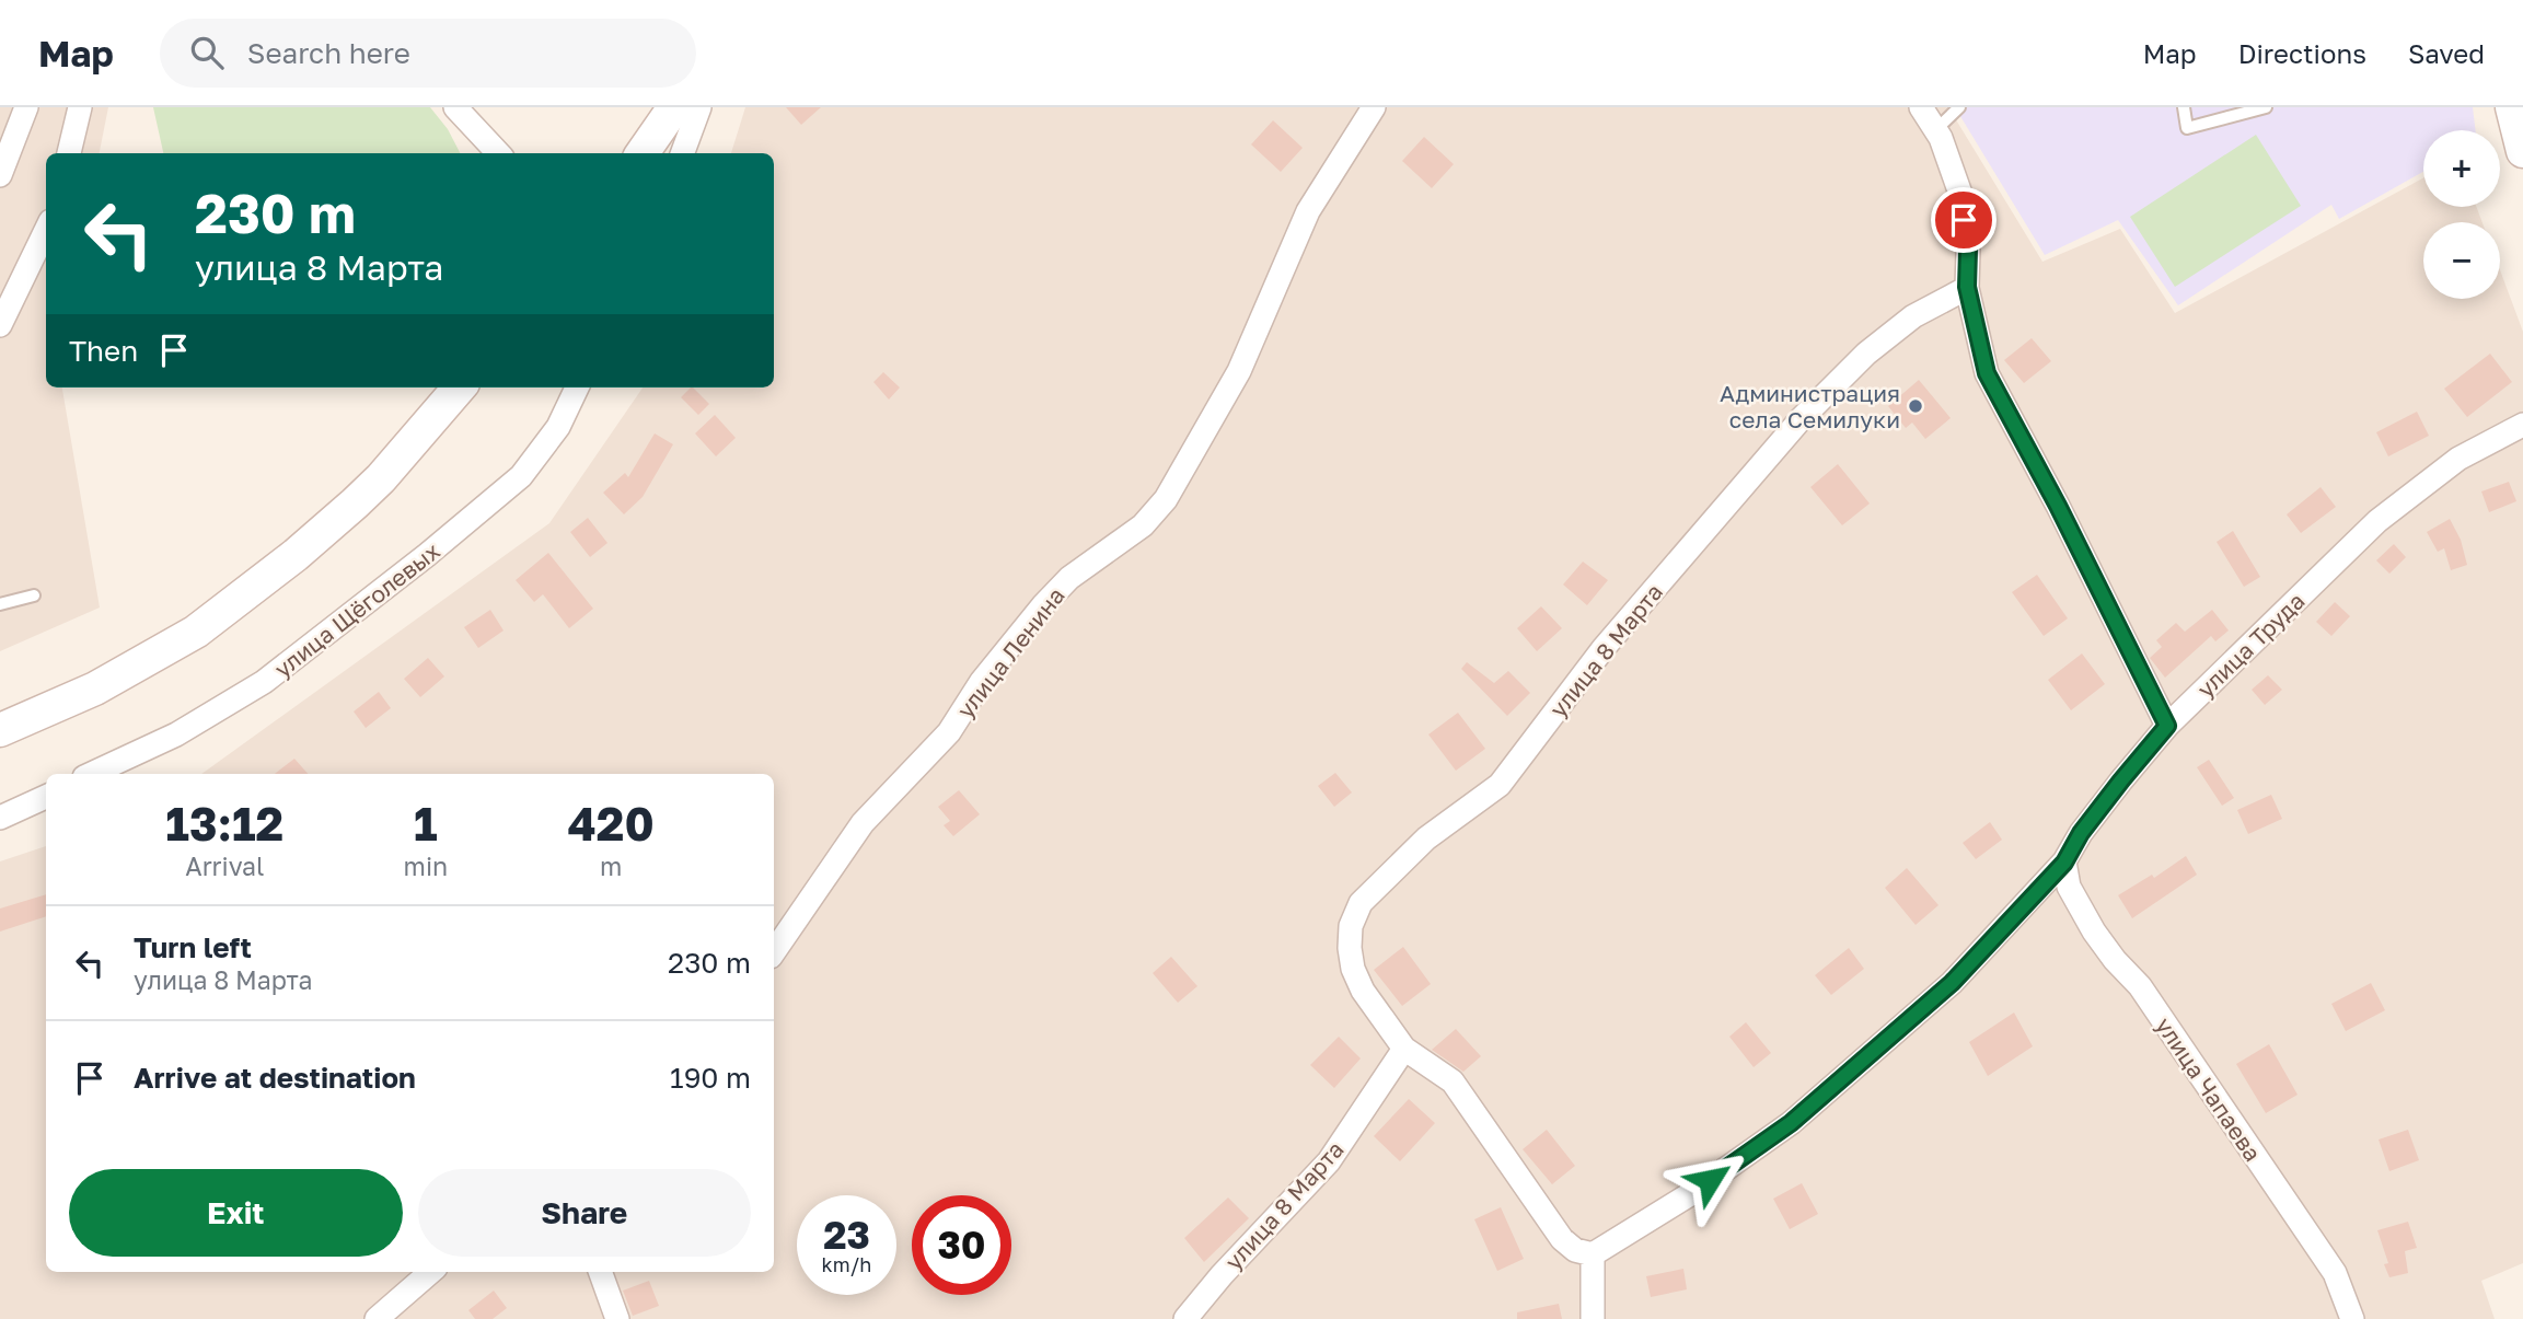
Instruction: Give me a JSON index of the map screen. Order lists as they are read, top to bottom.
{
  "streets": {
    "street": [
      "улица Щёголевых",
      "улица Труда",
      "улица 8 Марта",
      "улица Ленина",
      "улица Чапаева"
    ]
  },
  "crossings": [
    ["улица Труда", "улица 8 Марта"],
    ["улица Труда", "улица Чапаева"]
  ],
  "places": ["Администрация села Семилуки"],
  "page": {
    "header": "Map",
    "search": "Search here",
    "nav": ["Map", "Directions", "Saved"],
    "map_buttons": ["+", "−"],
    "turn": ["230 m", "улица 8 Марта"],
    "then": "Then",
    "eta": [
      "13:12",
      "Arrival",
      "1",
      "min",
      "420",
      "m"
    ],
    "list": [
      {
        "name": "Turn left",
        "note": "улица 8 Марта",
        "value": "230 m"
      },
      {
        "name": "Arrive at destination",
        "value": "190 m"
      }
    ],
    "buttons": ["Exit", "Share"],
    "speed": "23 km/h",
    "limit": "30"
  }
}
